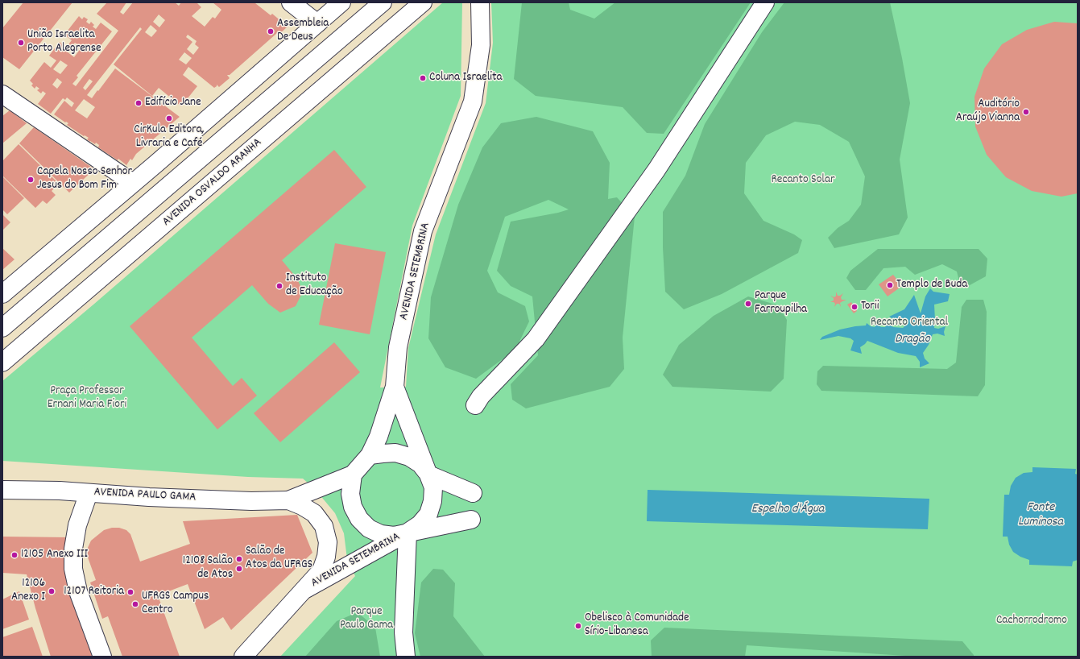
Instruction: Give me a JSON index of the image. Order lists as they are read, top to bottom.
{
  "streets": {
    "main road": ["AVENIDA OSVALDO ARANHA", "AVENIDA SETEMBRINA", "AVENIDA PAULO GAMA"]
  },
  "crossings": [
    ["AVENIDA SETEMBRINA", "AVENIDA PAULO GAMA"]
  ],
  "water": ["Dragão", "Fonte Luminosa", "Espelho d'Água"],
  "parks": [
    "Recanto Solar",
    "Recanto Oriental",
    "Praça Professor Ernani Maria Fiori",
    "Parque Paulo Gama",
    "Cachorrodromo"
  ],
  "places": [
    "Assembleia De Deus",
    "União Israelita Porto Alegrense",
    "Coluna Israelita",
    "Edifício Jane",
    "Auditório Araújo Vianna",
    "CirKula Editora, Livraria e Café",
    "Capela Nosso Senhor Jesus do Bom Fim",
    "Templo de Buda",
    "Instituto de Educação",
    "Parque Farroupilha",
    "Torii",
    "12105 Anexo III",
    "Salão de Atos da UFRGS",
    "12108 Salão de Atos",
    "12106 Anexo I",
    "12107 Reitoria",
    "UFRGS Campus Centro",
    "Obelisco à Comunidade Sírio-Libanesa"
  ]
}
